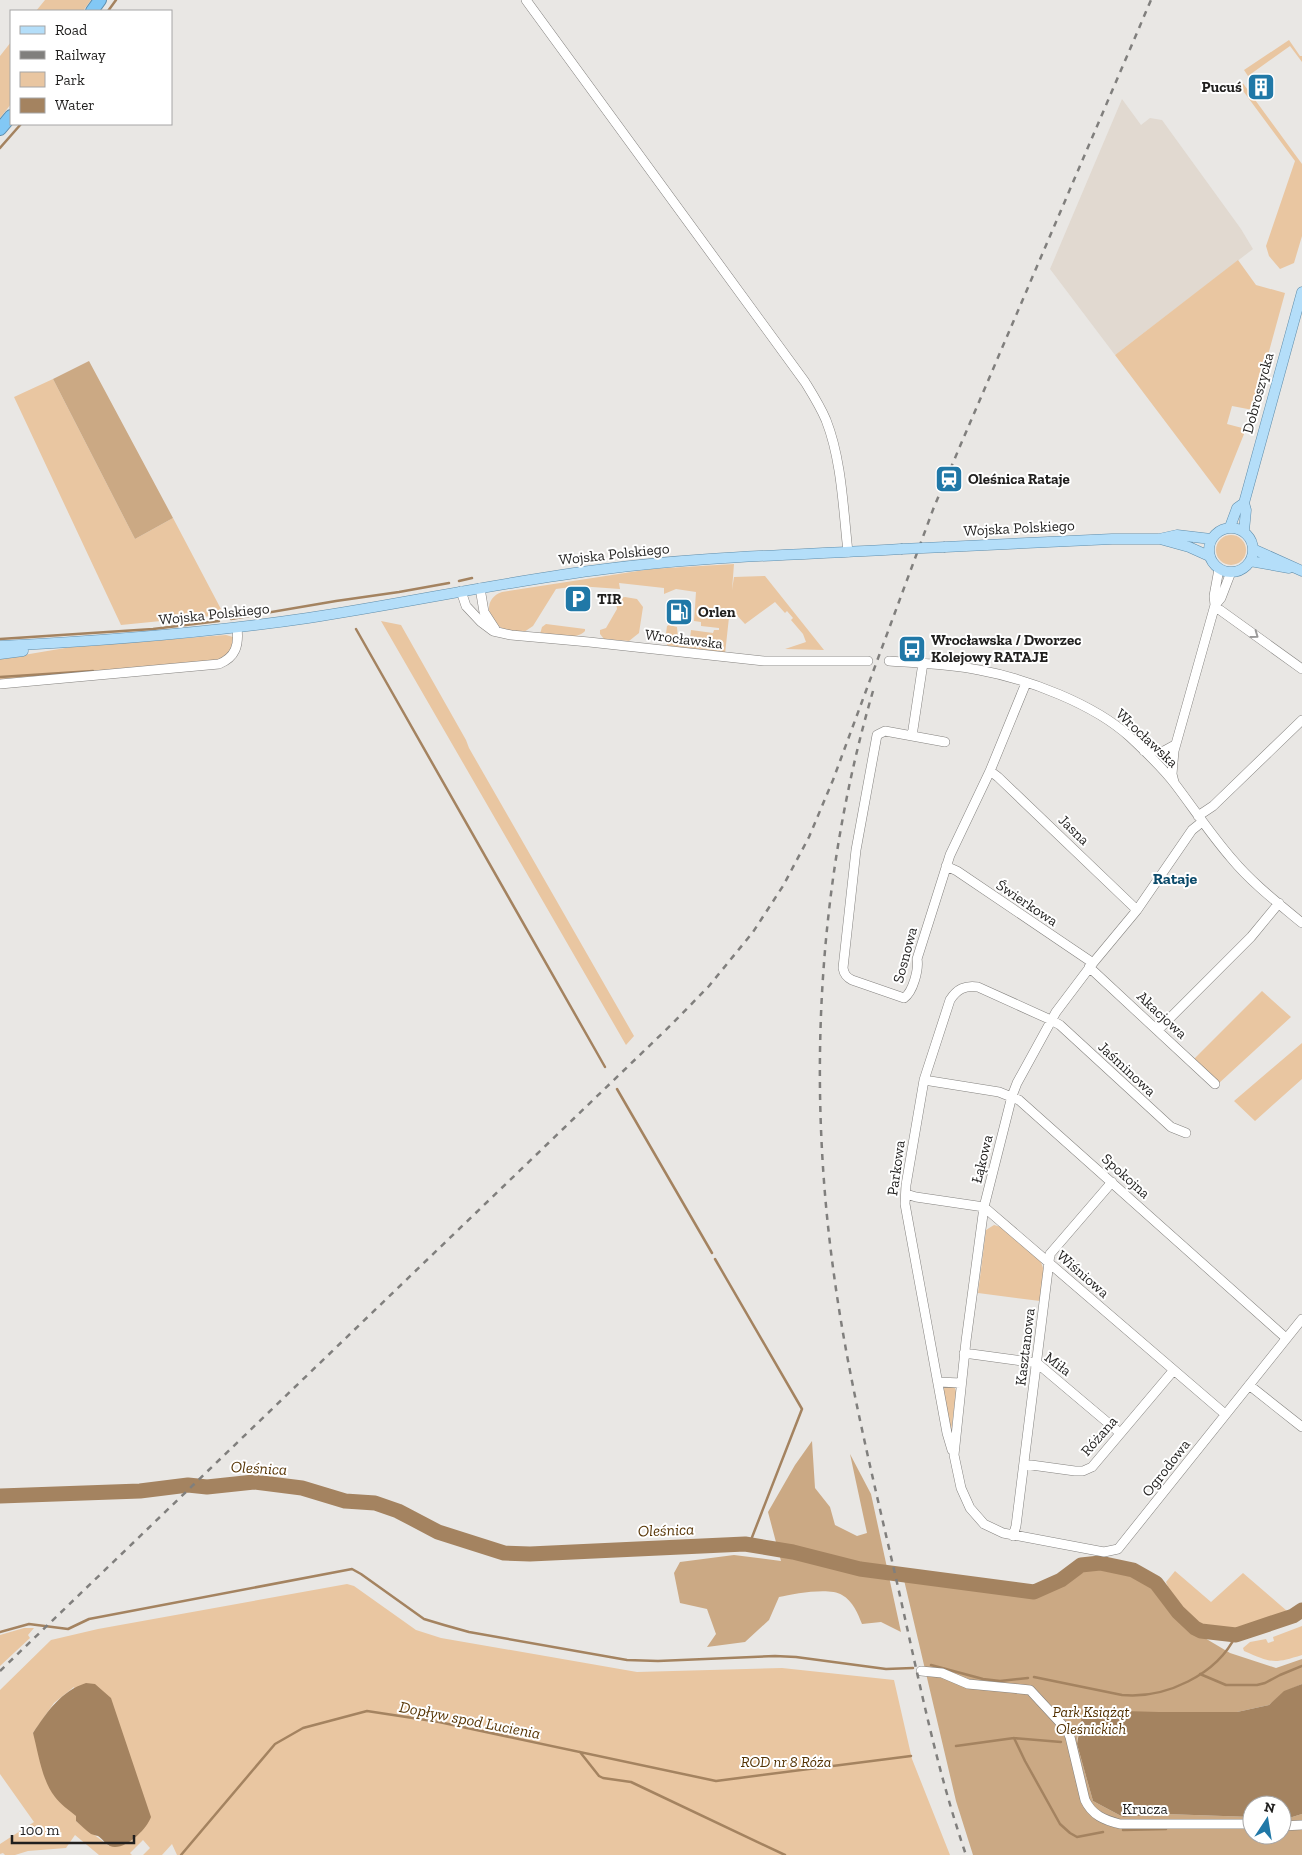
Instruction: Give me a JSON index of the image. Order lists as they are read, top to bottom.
{
  "streets": {
    "main road": ["Dobroszycka", "Wojska Polskiego"],
    "street": [
      "Wrocławska",
      "Jasna",
      "Świerkowa",
      "Sosnowa",
      "Akacjowa",
      "Jaśminowa",
      "Łąkowa",
      "Parkowa",
      "Spokojna",
      "Wiśniowa",
      "Kasztanowa",
      "Miła",
      "Różana",
      "Ogrodowa",
      "Krucza"
    ]
  },
  "crossings": [
    ["Dobroszycka", "Wojska Polskiego"],
    ["Wojska Polskiego", "Wrocławska"],
    ["Wrocławska", "Sosnowa"],
    ["Wrocławska", "Łąkowa"],
    ["Jasna", "Sosnowa"],
    ["Jasna", "Łąkowa"],
    ["Świerkowa", "Sosnowa"],
    ["Świerkowa", "Akacjowa"],
    ["Świerkowa", "Łąkowa"],
    ["Akacjowa", "Łąkowa"],
    ["Jaśminowa", "Łąkowa"],
    ["Jaśminowa", "Parkowa"],
    ["Łąkowa", "Parkowa"],
    ["Łąkowa", "Spokojna"],
    ["Łąkowa", "Wiśniowa"],
    ["Łąkowa", "Kasztanowa"],
    ["Łąkowa", "Miła"],
    ["Łąkowa", "Ogrodowa"],
    ["Parkowa", "Spokojna"],
    ["Spokojna", "Kasztanowa"],
    ["Spokojna", "Ogrodowa"],
    ["Wiśniowa", "Kasztanowa"],
    ["Wiśniowa", "Różana"],
    ["Wiśniowa", "Ogrodowa"],
    ["Kasztanowa", "Miła"],
    ["Kasztanowa", "Różana"],
    ["Kasztanowa", "Ogrodowa"],
    ["Miła", "Różana"]
  ],
  "districts": ["Rataje"],
  "water": ["Oleśnica", "Dopływ spod Lucienia"],
  "parks": ["Park Książąt Oleśnickich", "ROD nr 8 Róża"],
  "places": {
    "building": ["Pucuś"],
    "station": ["Oleśnica Rataje"],
    "parking": ["TIR"],
    "fuel station": ["Orlen"],
    "bus stop": ["Wrocławska / Dworzec Kolejowy RATAJE"]
  },
  "legend": [
    "Road",
    "Railway",
    "Park",
    "Water"
  ],
  "scale_bar": "100 m",
  "north": "top"
}
